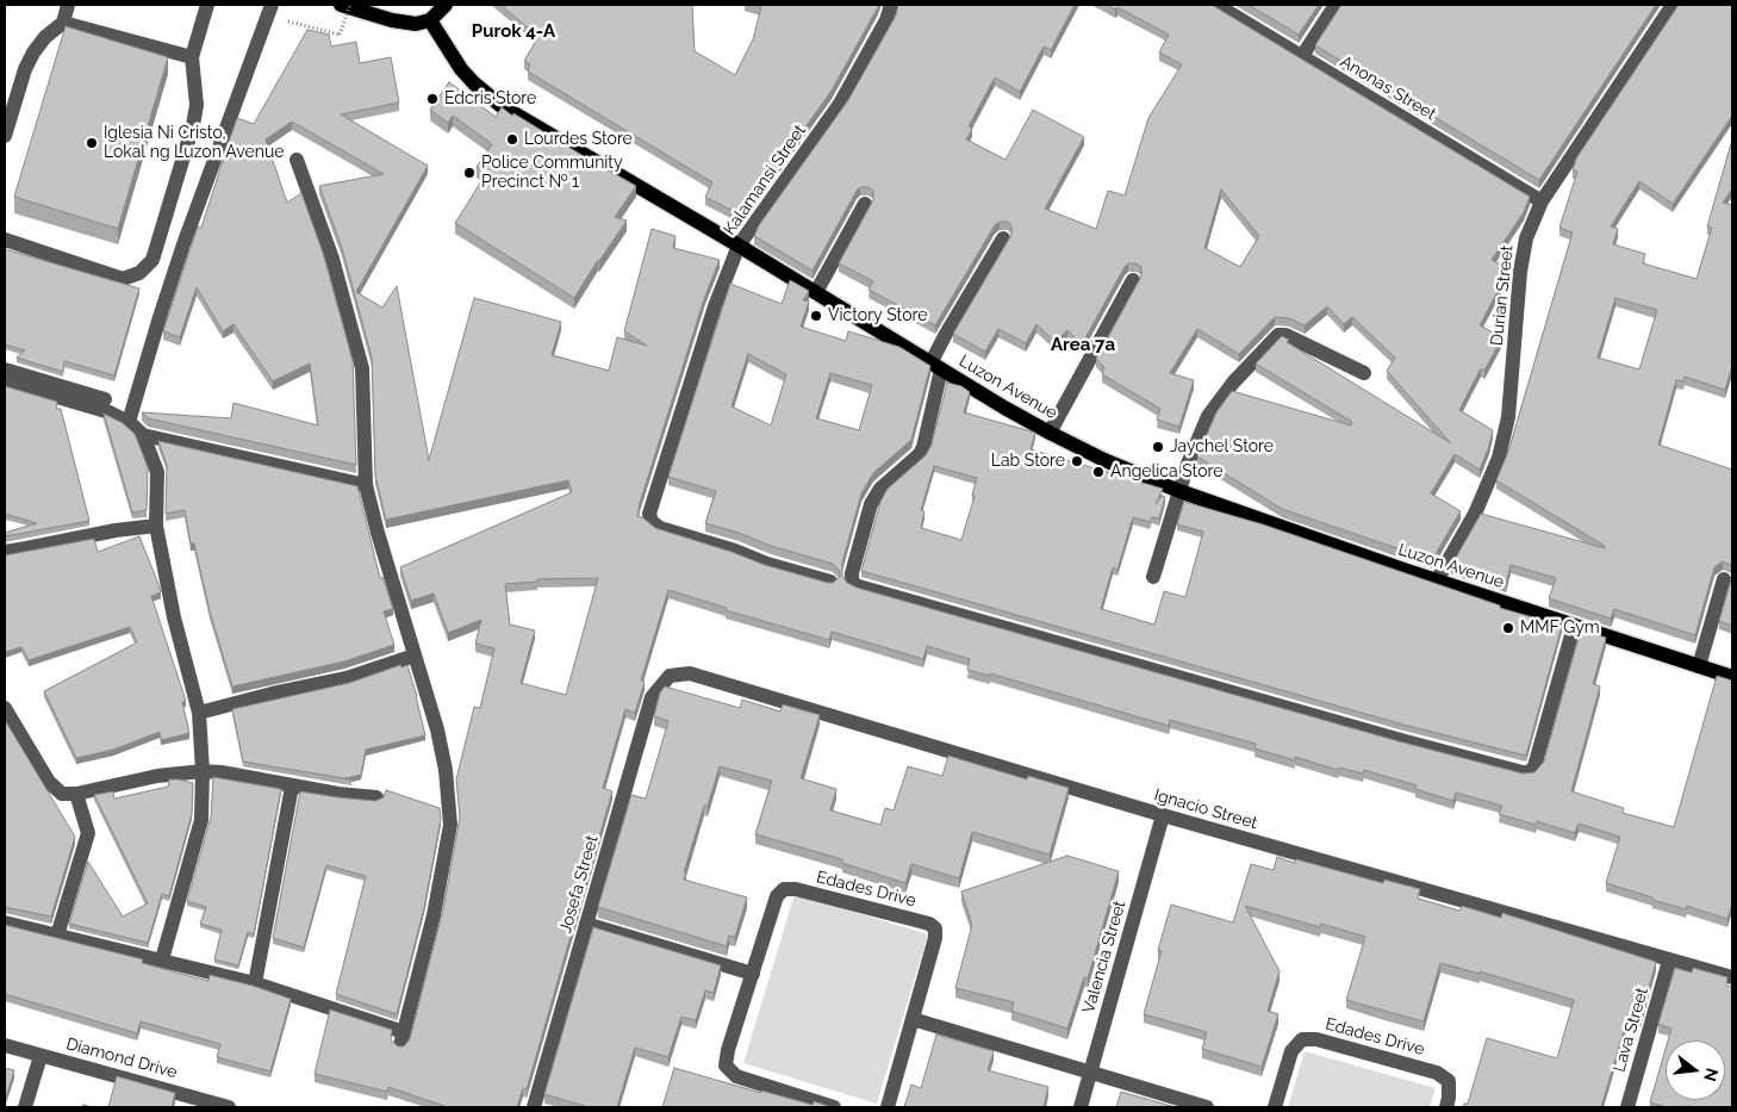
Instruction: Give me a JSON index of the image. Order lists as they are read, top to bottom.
{
  "streets": {
    "main road": ["Luzon Avenue"],
    "street": [
      "Anonas Street",
      "Kalamansi Street",
      "Durian Street",
      "Ignacio Street",
      "Josefa Street",
      "Edades Drive",
      "Valencia Street",
      "Lava Street",
      "Diamond Drive"
    ]
  },
  "crossings": [
    ["Anonas Street", "Durian Street"],
    ["Kalamansi Street", "Luzon Avenue"],
    ["Durian Street", "Luzon Avenue"],
    ["Ignacio Street", "Josefa Street"],
    ["Ignacio Street", "Valencia Street"],
    ["Ignacio Street", "Lava Street"]
  ],
  "districts": ["Purok 4-A", "Area 7a"],
  "places": [
    "Edcris Store",
    "Lourdes Store",
    "Iglesia Ni Cristo, Lokal ng Luzon Avenue",
    "Police Community Precinct № 1",
    "Victory Store",
    "Jaychel Store",
    "Lab Store",
    "Angelica Store",
    "MMF Gym"
  ],
  "north": "right"
}
